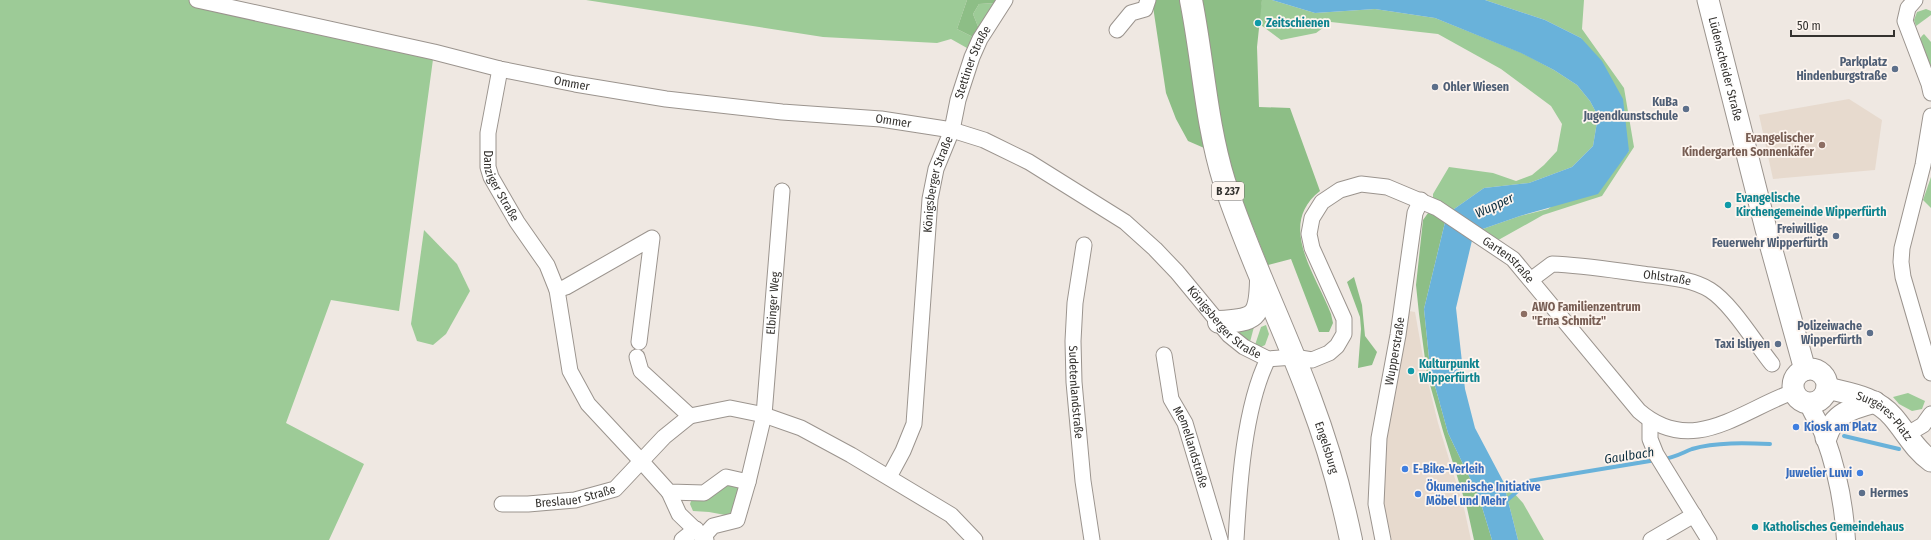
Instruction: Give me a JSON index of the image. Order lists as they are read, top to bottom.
{
  "streets": {
    "main road": [
      "Lüdenscheider Straße",
      "B 237",
      "Surgères-Platz",
      "Engelsburg"
    ],
    "street": [
      "Stettiner Straße",
      "Ommer",
      "Danziger Straße",
      "Königsberger Straße",
      "Gartenstraße",
      "Ohlstraße",
      "Elbinger Weg",
      "Wupperstraße",
      "Sudetenlandstraße",
      "Memellandstraße",
      "Breslauer Straße"
    ]
  },
  "crossings": [
    ["Stettiner Straße", "Ommer"],
    ["Stettiner Straße", "Königsberger Straße"],
    ["Lüdenscheider Straße", "Gartenstraße"],
    ["Lüdenscheider Straße", "Surgères-Platz"],
    ["Ommer", "Danziger Straße"],
    ["Ommer", "Königsberger Straße"],
    ["Danziger Straße", "Elbinger Weg"],
    ["Danziger Straße", "Breslauer Straße"],
    ["Königsberger Straße", "B 237"],
    ["Königsberger Straße", "Gartenstraße"],
    ["Königsberger Straße", "Engelsburg"],
    ["Königsberger Straße", "Breslauer Straße"],
    ["B 237", "Gartenstraße"],
    ["B 237", "Engelsburg"],
    ["Gartenstraße", "Ohlstraße"],
    ["Gartenstraße", "Wupperstraße"],
    ["Gartenstraße", "Surgères-Platz"],
    ["Gartenstraße", "Engelsburg"],
    ["Elbinger Weg", "Breslauer Straße"]
  ],
  "water": ["Wupper", "Gaulbach"],
  "places": [
    "Zeitschienen",
    "Parkplatz Hindenburgstraße",
    "Ohler Wiesen",
    "KuBa Jugendkunstschule",
    "Evangelischer Kindergarten Sonnenkäfer",
    "Evangelische Kirchengemeinde Wipperfürth",
    "Freiwillige Feuerwehr Wipperfürth",
    "AWO Familienzentrum \"Erna Schmitz\"",
    "Polizeiwache Wipperfürth",
    "Taxi Isliyen",
    "Kulturpunkt Wipperfürth",
    "Kiosk am Platz",
    "E-Bike-Verleih",
    "Juwelier Luwi",
    "Hermes",
    "Ökumenische Initiative Möbel und Mehr",
    "Katholisches Gemeindehaus"
  ],
  "scale_bar": "50 m"
}
